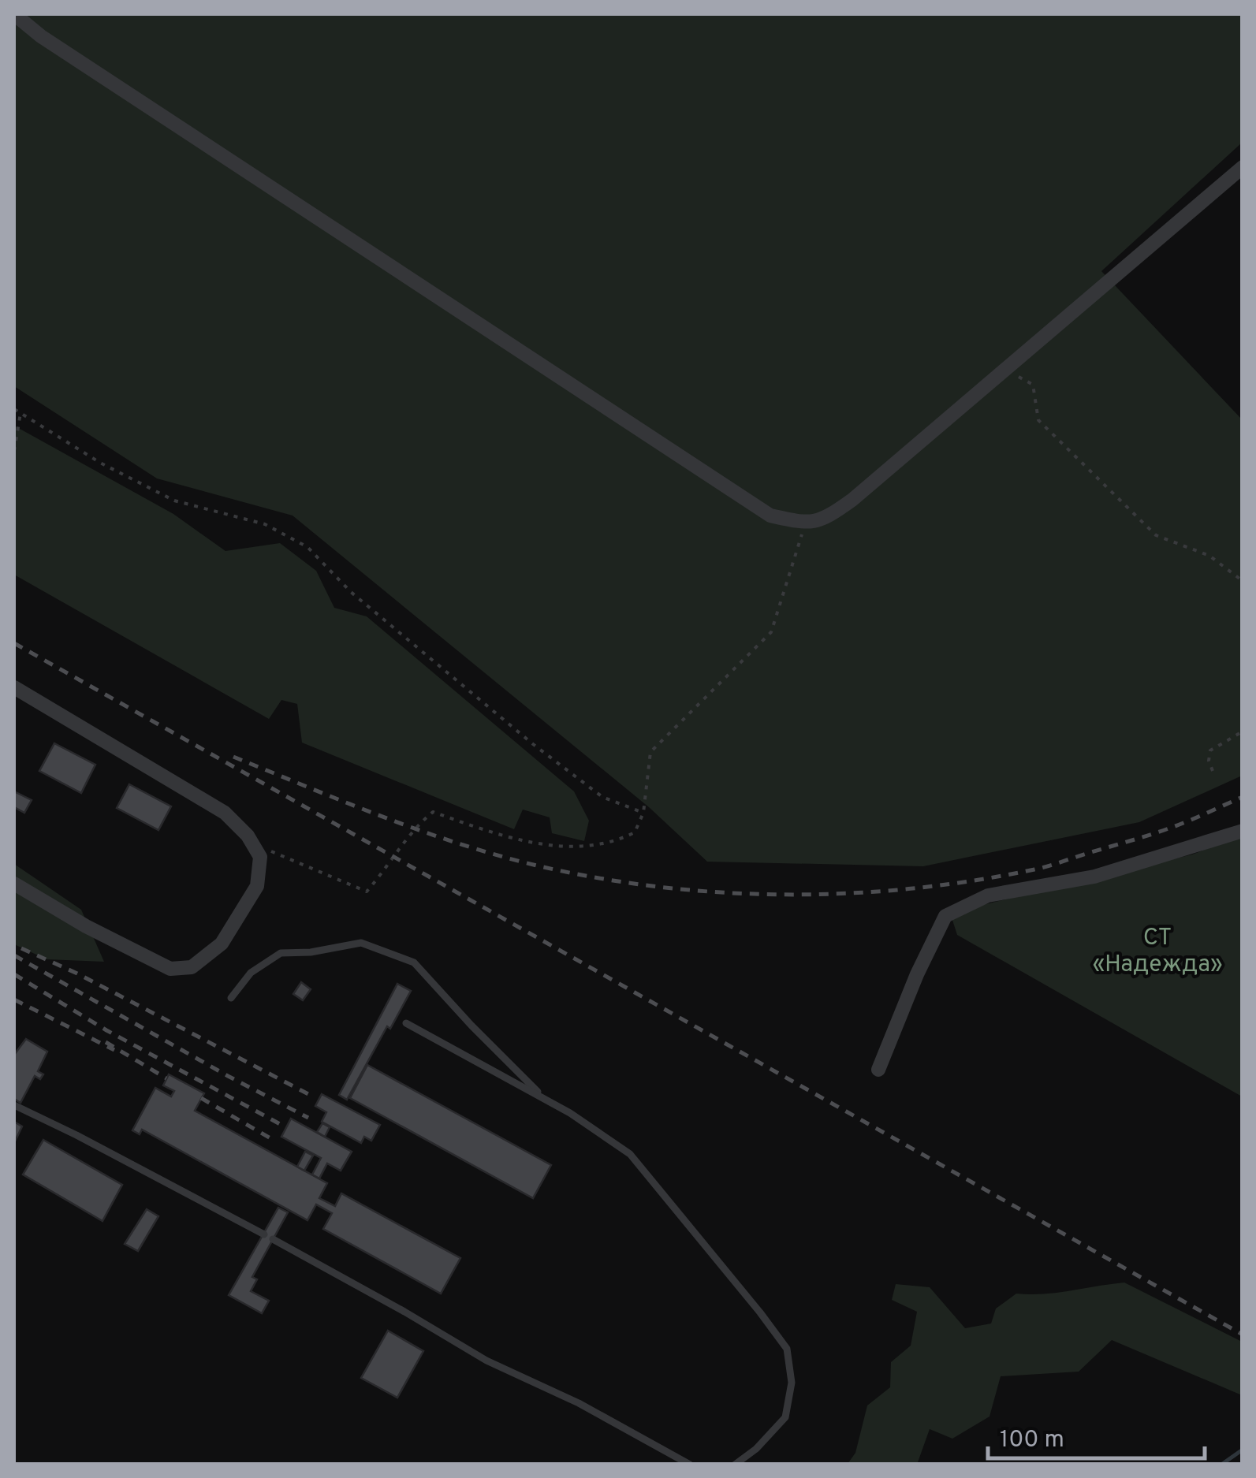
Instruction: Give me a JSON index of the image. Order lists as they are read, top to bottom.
{
  "parks": ["СТ «Надежда»"],
  "scale_bar": "100 m"
}
